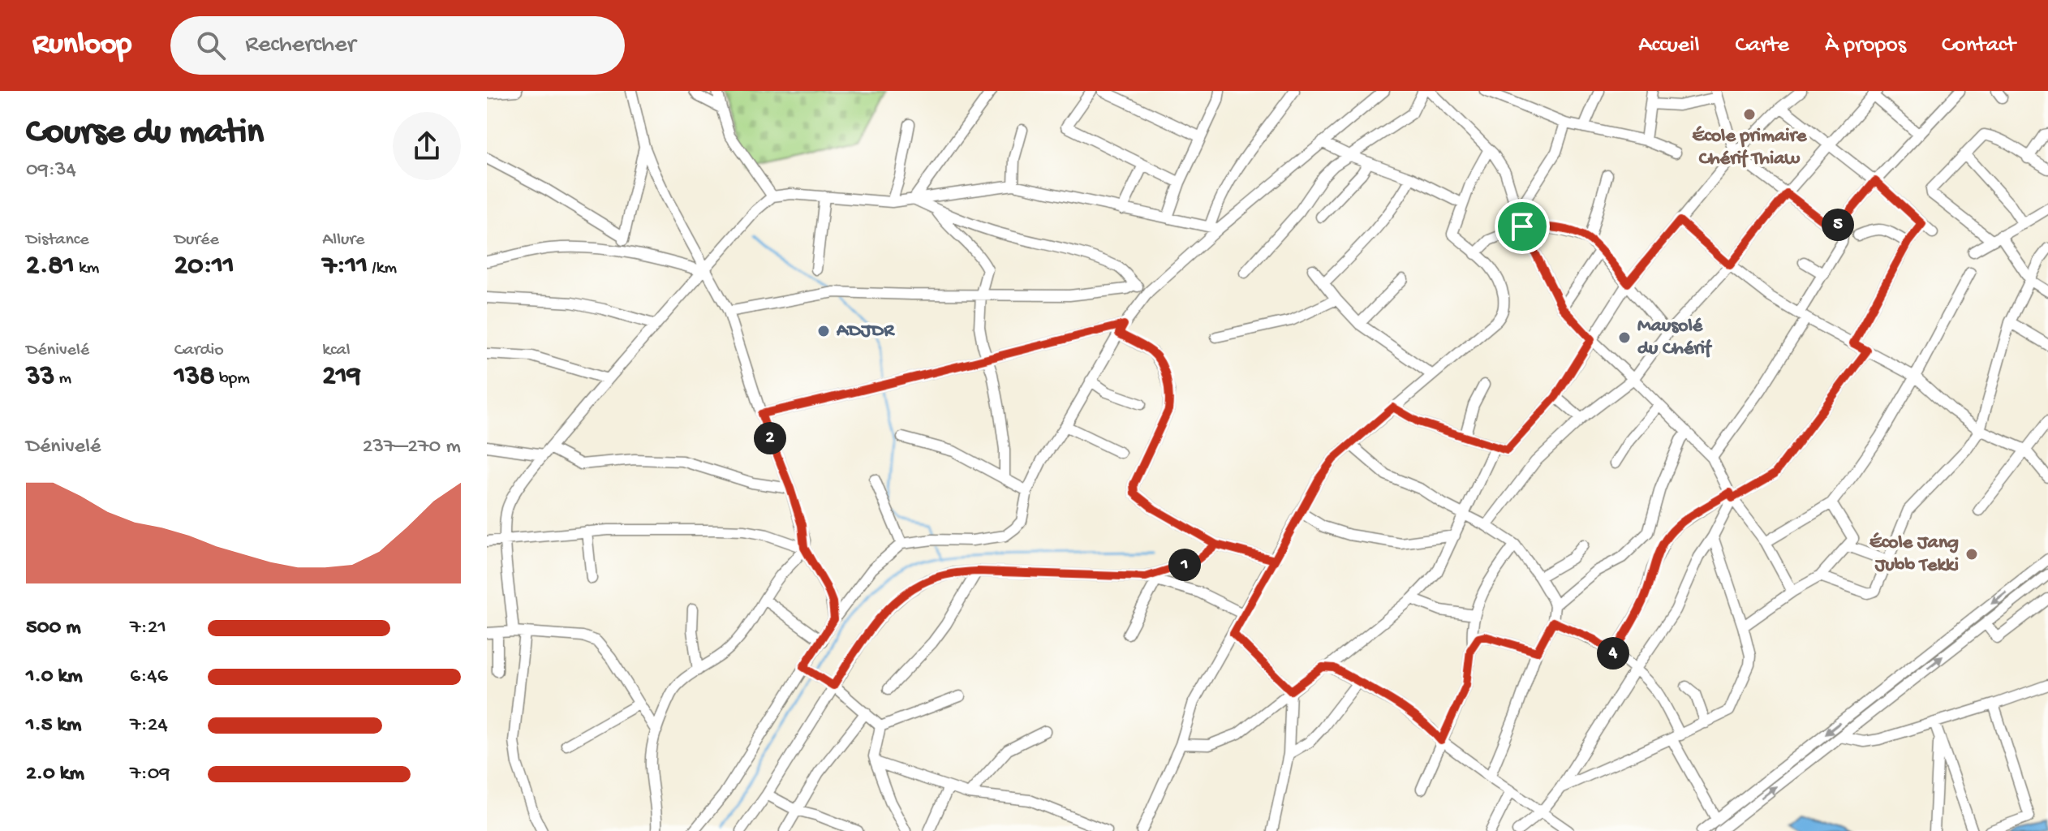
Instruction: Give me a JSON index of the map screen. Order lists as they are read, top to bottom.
{
  "places": [
    "École primaire Chérif Thiaw",
    "ADJDR",
    "Mausolé du Chérif",
    "École Jang Jubb Tekki"
  ],
  "page": {
    "header": "Runloop",
    "search": "Rechercher",
    "nav": [
      "Accueil",
      "Carte",
      "À propos",
      "Contact"
    ],
    "heading": ["Course du matin", "09:34"],
    "stats": [
      ["Distance", "2.81 km"],
      ["Durée", "20:11"],
      ["Allure", "7:11 /km"],
      ["Dénivelé", "33 m"],
      ["Cardio", "138 bpm"],
      ["kcal", "219"]
    ],
    "pins": [
      "5",
      "2",
      "1",
      "4"
    ],
    "chart": ["Dénivelé", "237–270 m"],
    "list": [
      {
        "name": "500 m",
        "note": "7:21"
      },
      {
        "name": "1.0 km",
        "note": "6:46"
      },
      {
        "name": "1.5 km",
        "note": "7:24"
      },
      {
        "name": "2.0 km",
        "note": "7:09"
      }
    ]
  }
}
